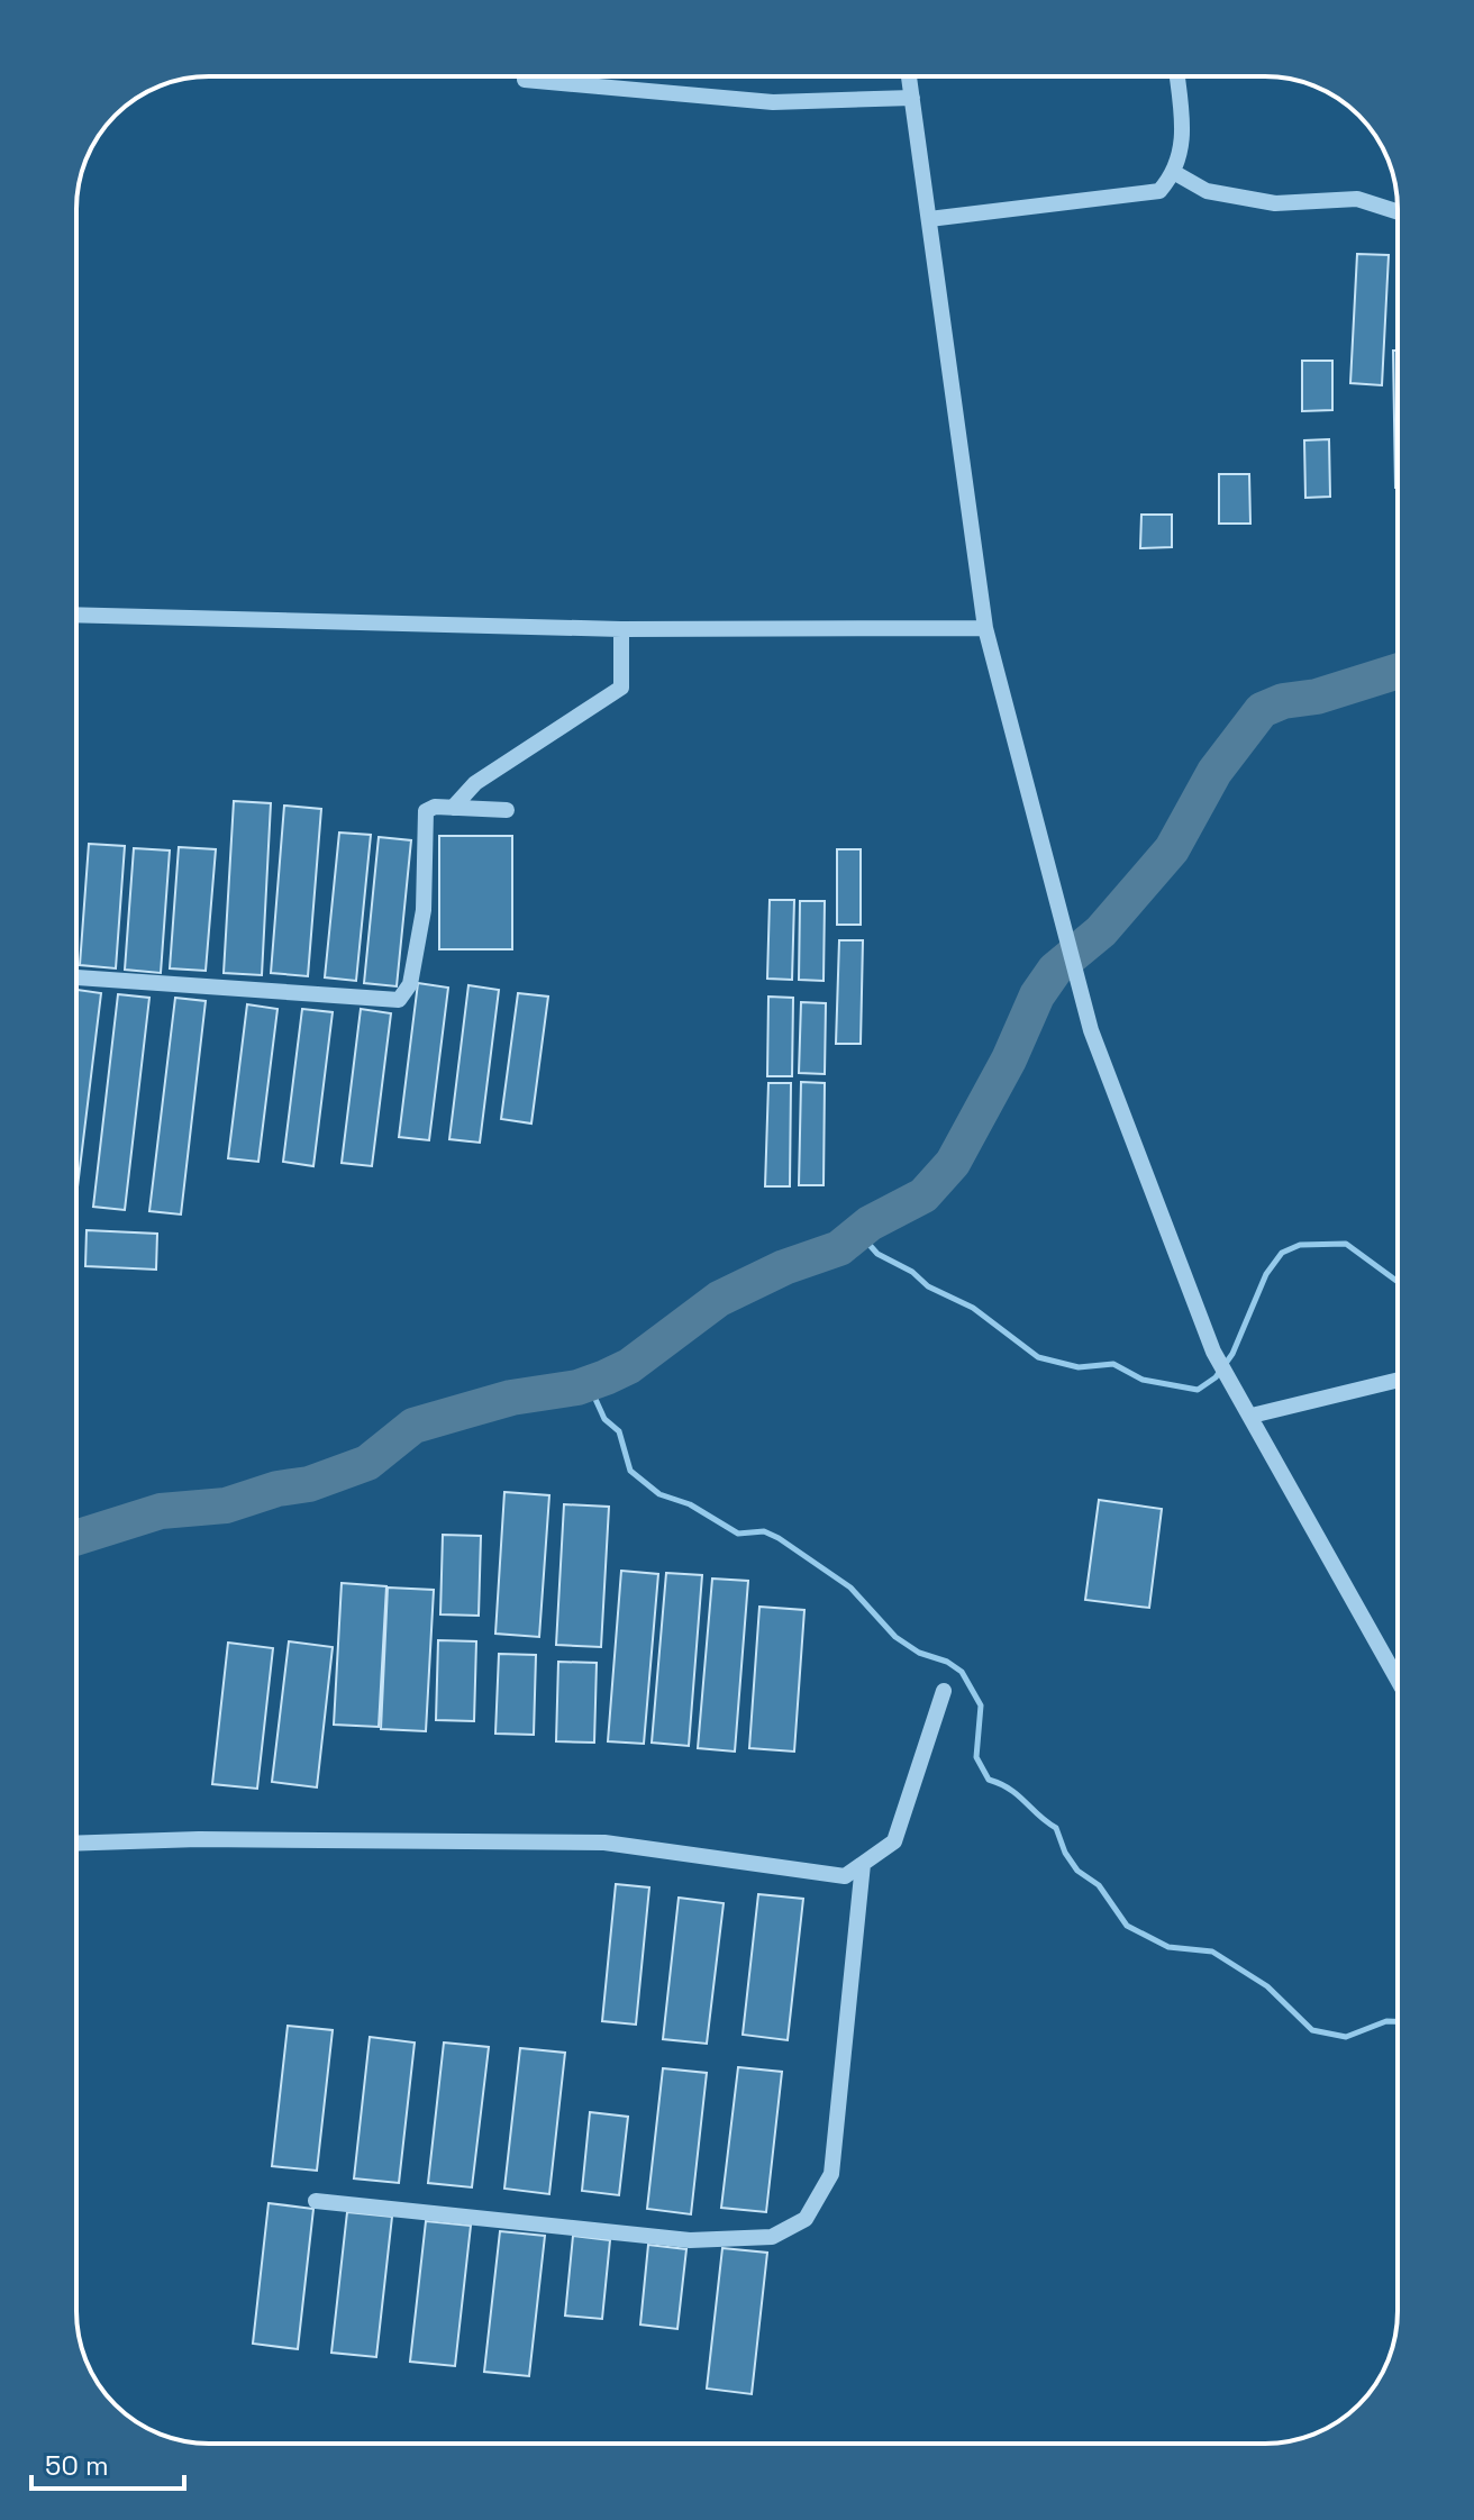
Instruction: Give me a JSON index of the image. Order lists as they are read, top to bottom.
{
  "scale_bar": "50 m"
}
